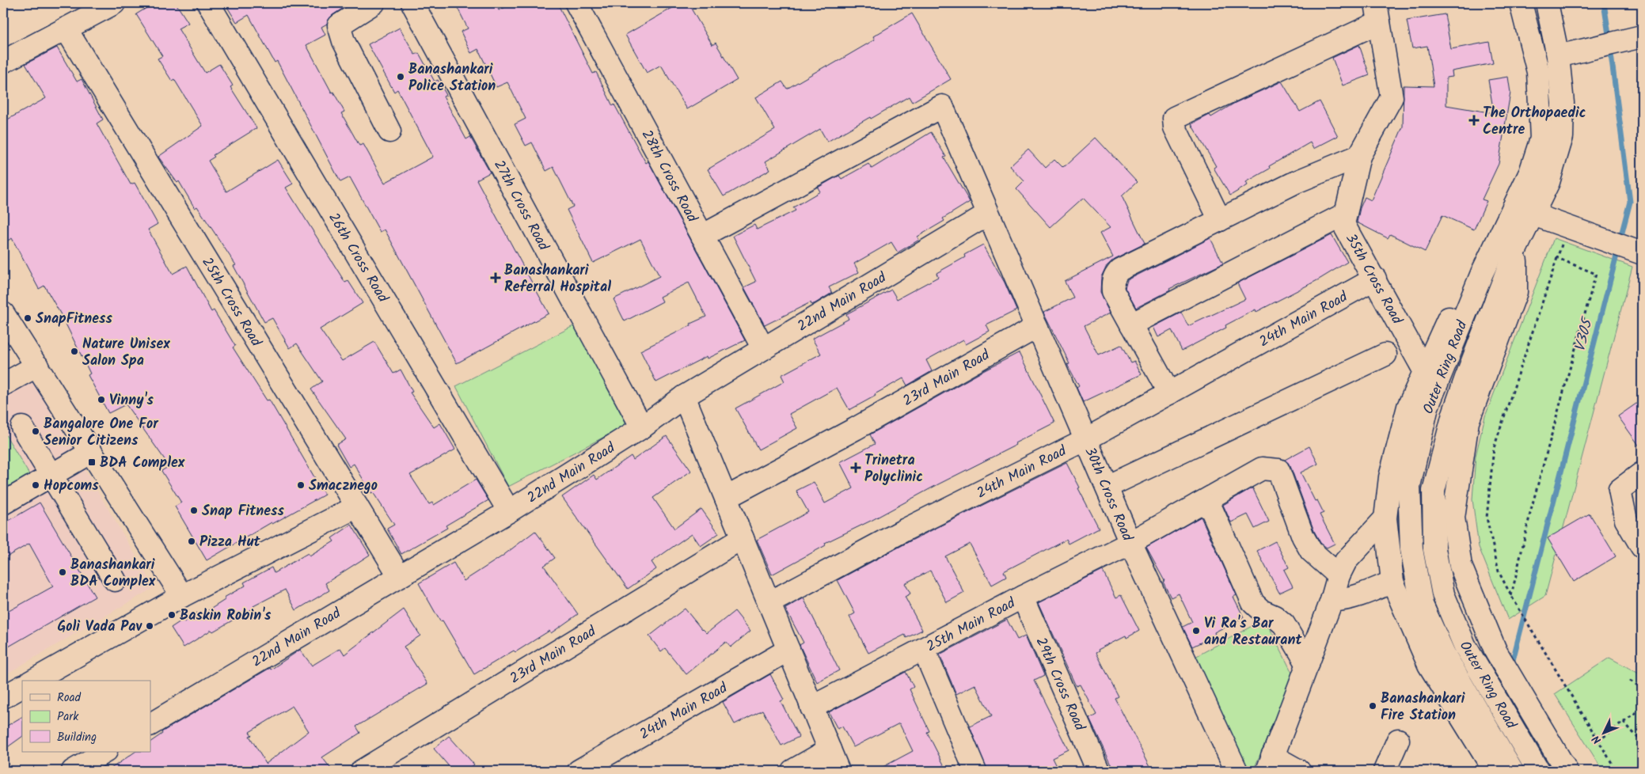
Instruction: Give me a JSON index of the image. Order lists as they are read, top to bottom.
{
  "streets": {
    "main road": [
      "28th Cross Road",
      "27th Cross Road",
      "26th Cross Road",
      "35th Cross Road",
      "25th Cross Road",
      "22nd Main Road",
      "24th Main Road",
      "Outer Ring Road",
      "23rd Main Road",
      "30th Cross Road",
      "25th Main Road",
      "29th Cross Road"
    ]
  },
  "crossings": [
    ["28th Cross Road", "22nd Main Road"],
    ["28th Cross Road", "30th Cross Road"],
    ["27th Cross Road", "22nd Main Road"],
    ["26th Cross Road", "22nd Main Road"],
    ["35th Cross Road", "24th Main Road"],
    ["25th Cross Road", "22nd Main Road"],
    ["22nd Main Road", "30th Cross Road"],
    ["24th Main Road", "30th Cross Road"],
    ["23rd Main Road", "30th Cross Road"],
    ["30th Cross Road", "25th Main Road"],
    ["25th Main Road", "29th Cross Road"]
  ],
  "water": ["V305"],
  "places": {
    "other": [
      "Banashankari Police Station",
      "SnapFitness",
      "Nature Unisex Salon Spa",
      "Vinny's",
      "Bangalore One For Senior Citizens",
      "Hopcoms",
      "Smacznego",
      "Snap Fitness",
      "Pizza Hut",
      "Banashankari BDA Complex",
      "Baskin Robin's",
      "Goli Vada Pav",
      "Vi Ra's Bar and Restaurant",
      "Banashankari Fire Station"
    ],
    "health": ["The Orthopaedic Centre", "Banashankari Referral Hospital", "Trinetra Polyclinic"],
    "transit": ["BDA Complex"]
  },
  "legend": ["Road", "Park", "Building"],
  "north": "bottom left"
}
